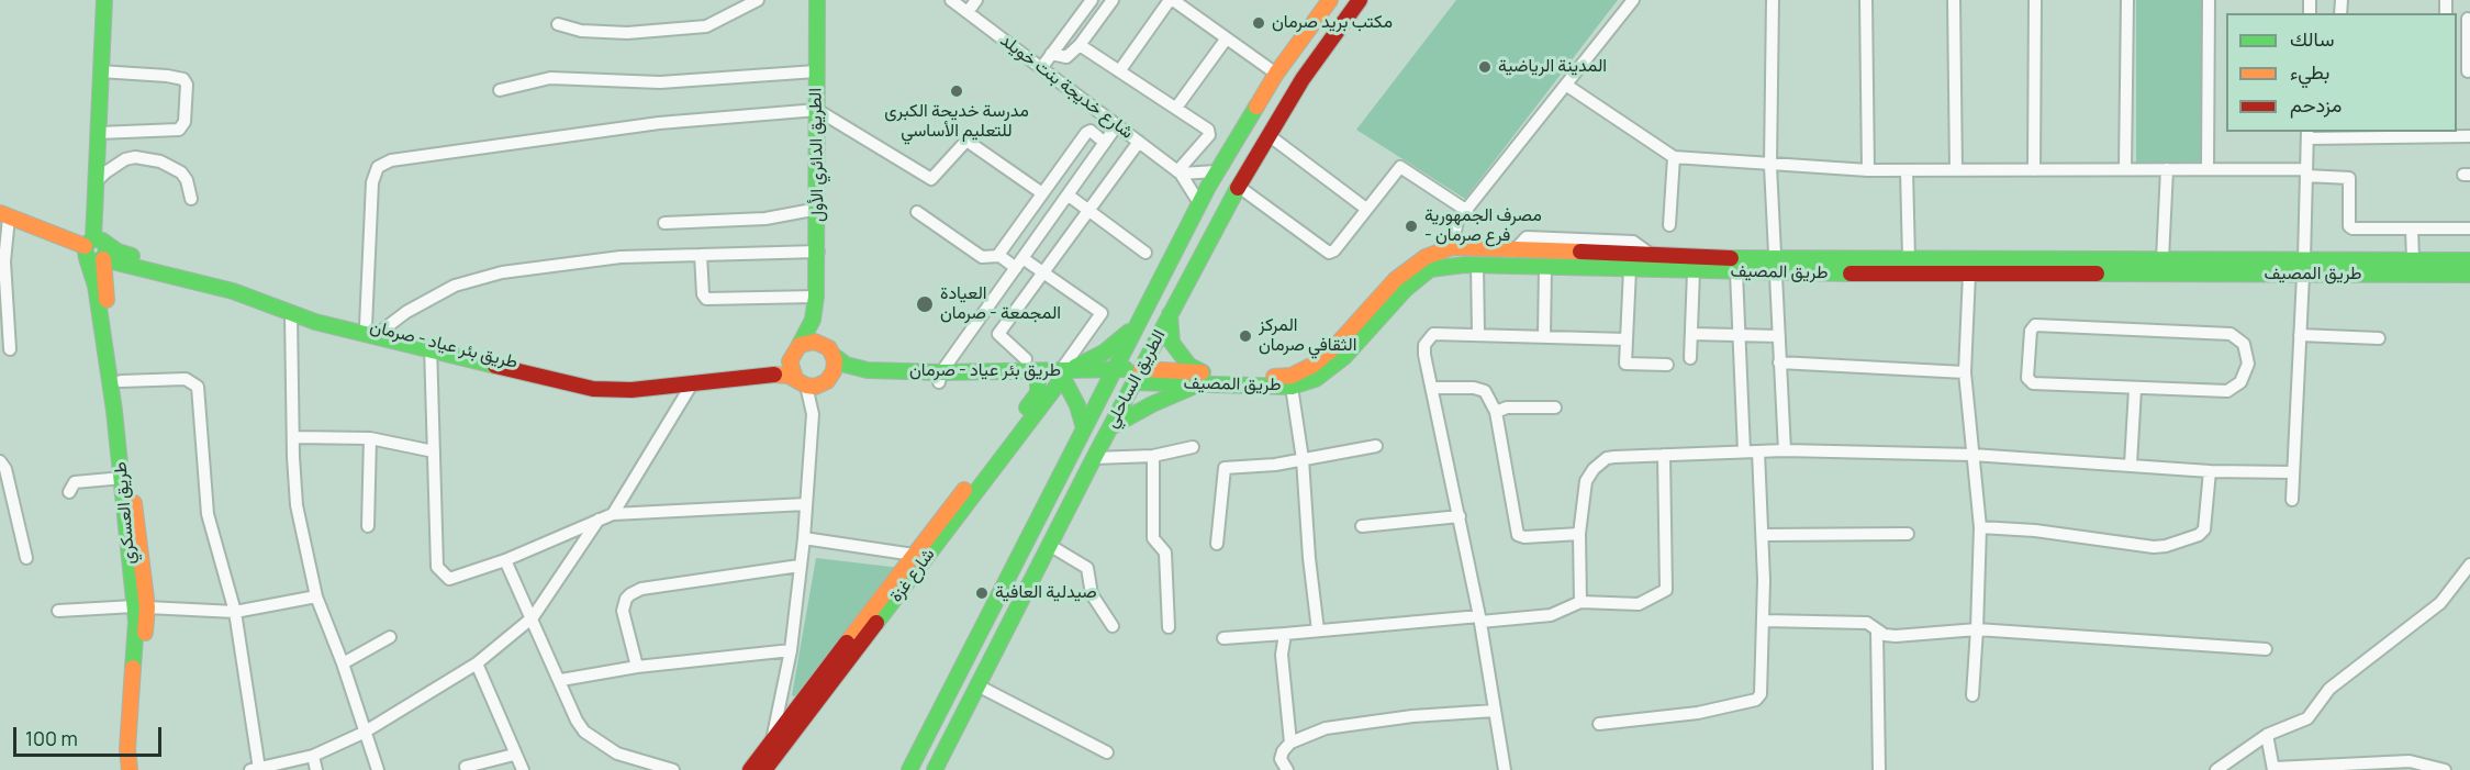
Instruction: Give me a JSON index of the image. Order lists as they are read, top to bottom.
{
  "streets": {
    "main road": [
      "الطريق الدائري الأول",
      "طريق المصيف",
      "طريق بئر عياد - صرمان",
      "الطريق الساحلي",
      "طريق العسكري",
      "شارع غزة"
    ],
    "street": ["شارع خديجة بنت خويلد"]
  },
  "crossings": [
    ["طريق المصيف", "طريق بئر عياد - صرمان"],
    ["طريق المصيف", "الطريق الساحلي"],
    ["طريق بئر عياد - صرمان", "الطريق الساحلي"],
    ["طريق بئر عياد - صرمان", "طريق العسكري"],
    ["طريق بئر عياد - صرمان", "شارع غزة"]
  ],
  "places": [
    "مكتب بريد صرمان",
    "المدينة الرياضية",
    "مدرسة خديجة الكبرى للتعليم الأساسي",
    "مصرف الجمهورية - فرع صرمان",
    "العيادة المجمعة - صرمان",
    "المركز الثقافي صرمان",
    "صيدلية العافية"
  ],
  "legend": ["سالك", "بطيء", "مزدحم"],
  "scale_bar": "100 m"
}
